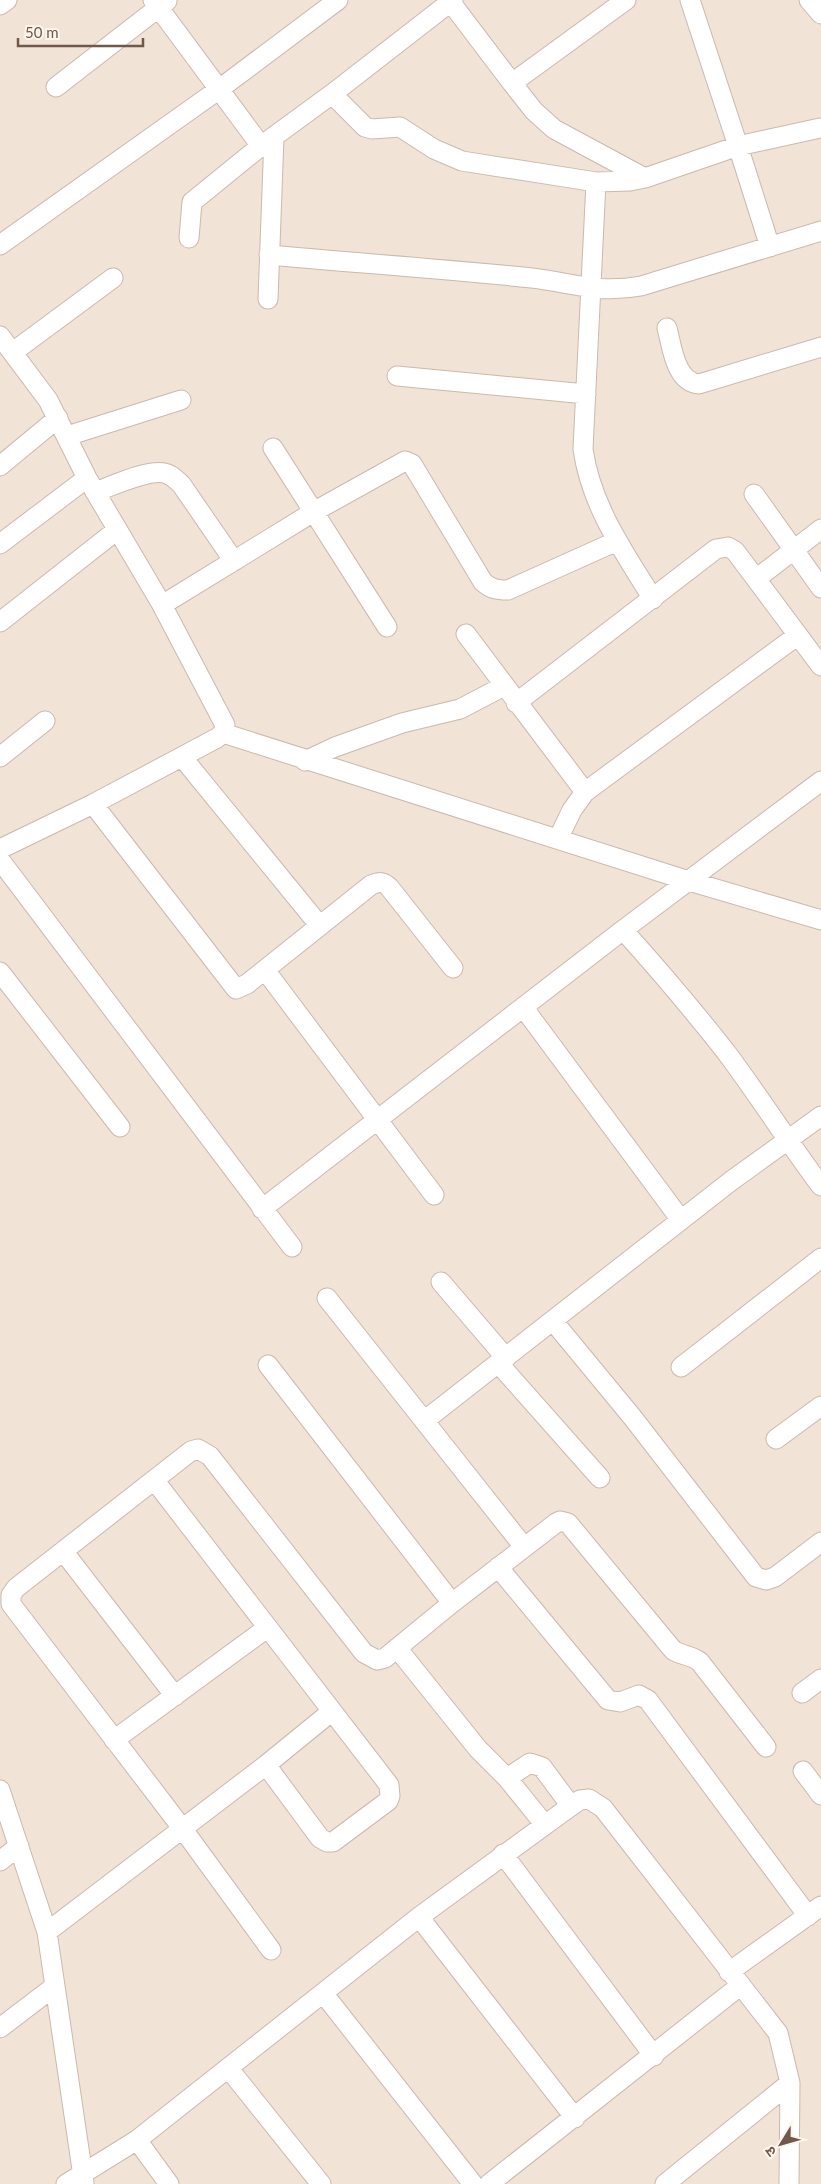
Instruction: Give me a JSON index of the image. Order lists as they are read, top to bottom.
{
  "scale_bar": "50 m",
  "north": "bottom left"
}
